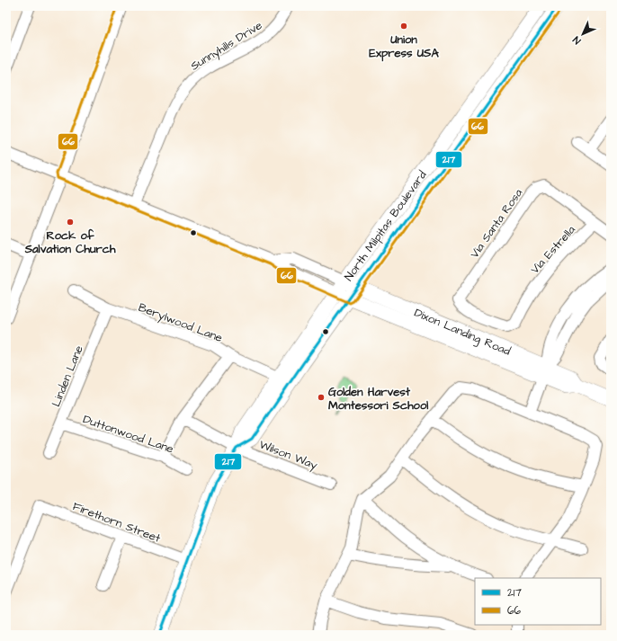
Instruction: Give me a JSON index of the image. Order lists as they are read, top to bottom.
{
  "streets": {
    "main road": ["North Milpitas Boulevard", "Dixon Landing Road"],
    "street": [
      "Sunnyhills Drive",
      "Via Santa Rosa",
      "Via Estrella",
      "Berylwood Lane",
      "Linden Lane",
      "Duttonwood Lane",
      "Wilson Way",
      "Firethorn Street"
    ]
  },
  "crossings": [
    ["Via Santa Rosa", "Via Estrella"],
    ["North Milpitas Boulevard", "Berylwood Lane"],
    ["North Milpitas Boulevard", "Dixon Landing Road"],
    ["North Milpitas Boulevard", "Wilson Way"],
    ["North Milpitas Boulevard", "Firethorn Street"],
    ["Berylwood Lane", "Linden Lane"],
    ["Linden Lane", "Duttonwood Lane"]
  ],
  "places": ["Union Express USA", "Rock of Salvation Church", "Golden Harvest Montessori School"],
  "lines": ["transit line 217", "transit line 66"],
  "legend": ["217", "66"],
  "north": "bottom left"
}
